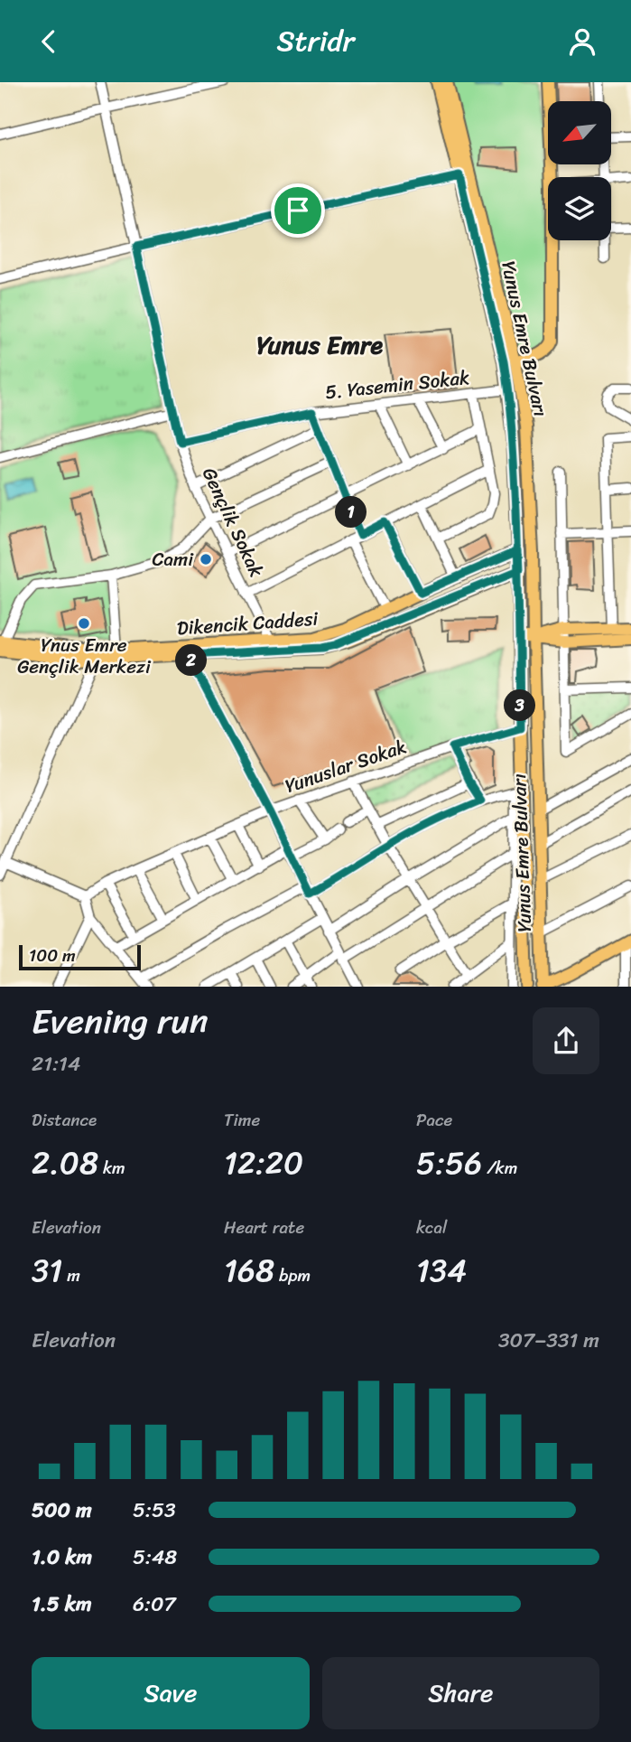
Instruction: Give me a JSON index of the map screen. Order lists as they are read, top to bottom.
{
  "streets": {
    "main road": ["Yunus Emre Bulvarı", "Dikencik Caddesi"],
    "street": ["5. Yasemin Sokak", "Gençlik Sokak", "Yunuslar Sokak"]
  },
  "crossings": [
    ["Yunus Emre Bulvarı", "5. Yasemin Sokak"],
    ["Yunus Emre Bulvarı", "Dikencik Caddesi"],
    ["Yunus Emre Bulvarı", "Yunuslar Sokak"],
    ["5. Yasemin Sokak", "Gençlik Sokak"],
    ["Gençlik Sokak", "Dikencik Caddesi"]
  ],
  "districts": ["Yunus Emre"],
  "places": ["Cami", "Ynus Emre Gençlik Merkezi"],
  "scale_bar": "100 m",
  "north": "bottom left",
  "page": {
    "header": "Stridr",
    "pins": ["1", "2", "3"],
    "scale": "100 m",
    "heading": ["Evening run", "21:14"],
    "stats": [
      ["Distance", "2.08 km"],
      ["Time", "12:20"],
      ["Pace", "5:56 /km"],
      ["Elevation", "31 m"],
      ["Heart rate", "168 bpm"],
      ["kcal", "134"]
    ],
    "chart": ["Elevation", "307–331 m"],
    "list": [
      {
        "name": "500 m",
        "note": "5:53"
      },
      {
        "name": "1.0 km",
        "note": "5:48"
      },
      {
        "name": "1.5 km",
        "note": "6:07"
      }
    ],
    "buttons": ["Save", "Share"]
  }
}
